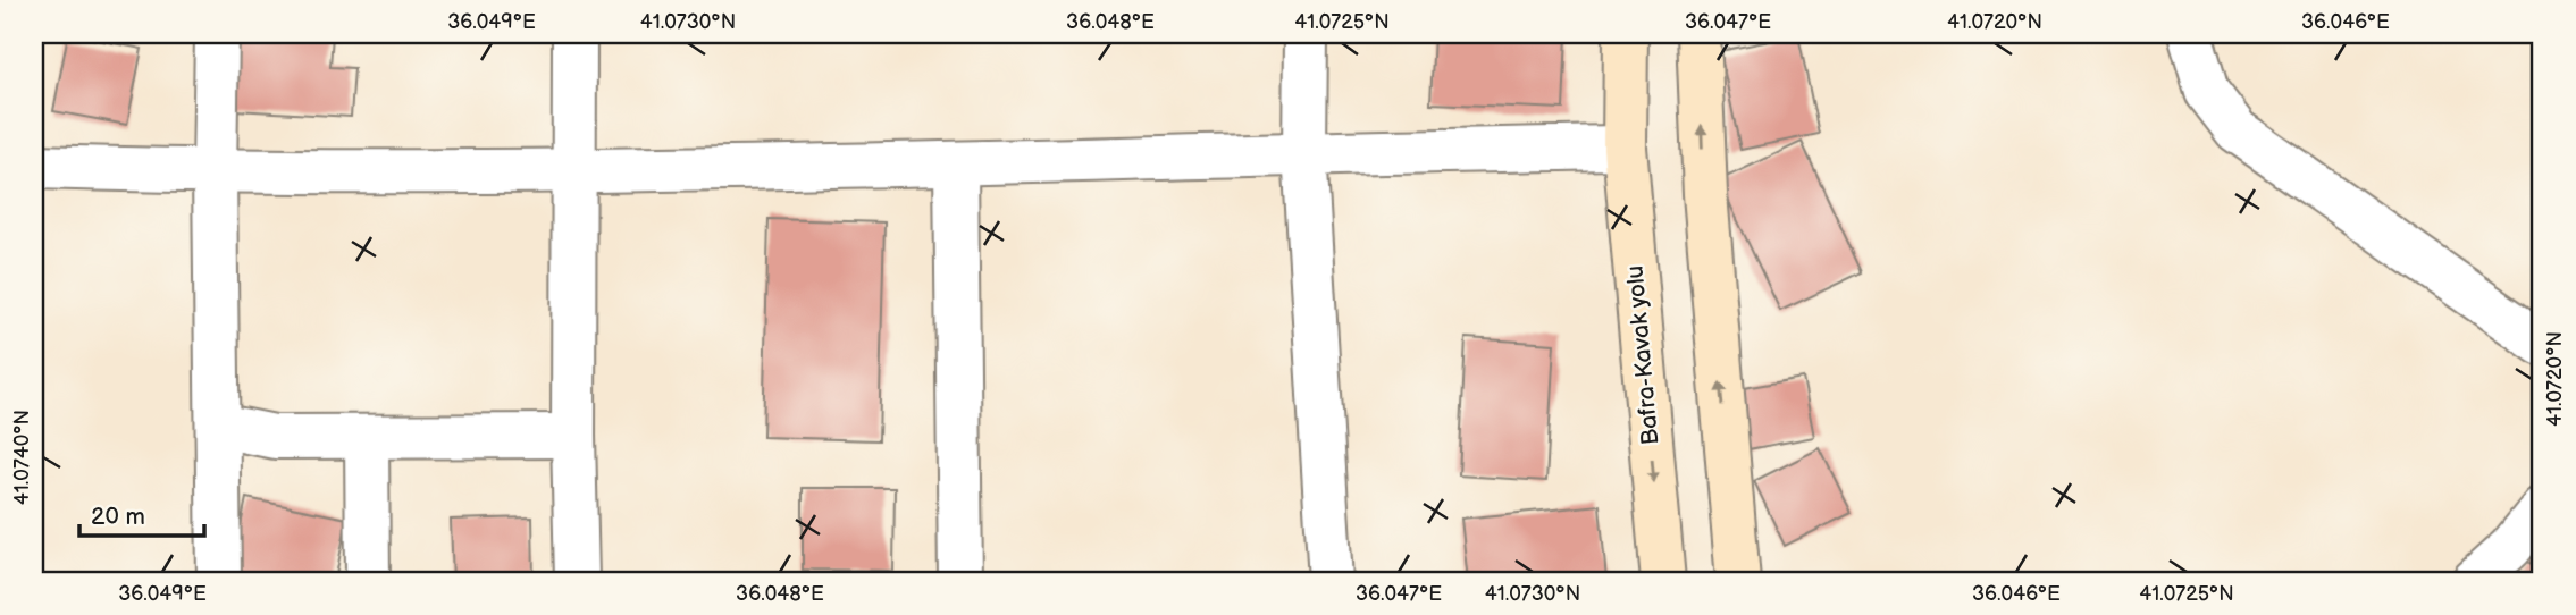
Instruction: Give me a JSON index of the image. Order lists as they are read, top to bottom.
{
  "streets": {
    "main road": ["Bafra-Kavak yolu"]
  },
  "scale_bar": "20 m",
  "coordinates": [
    "36.049°E",
    "41.0730°N",
    "36.048°E",
    "41.0725°N",
    "36.047°E",
    "41.0720°N",
    "36.046°E",
    "41.0740°N"
  ]
}
